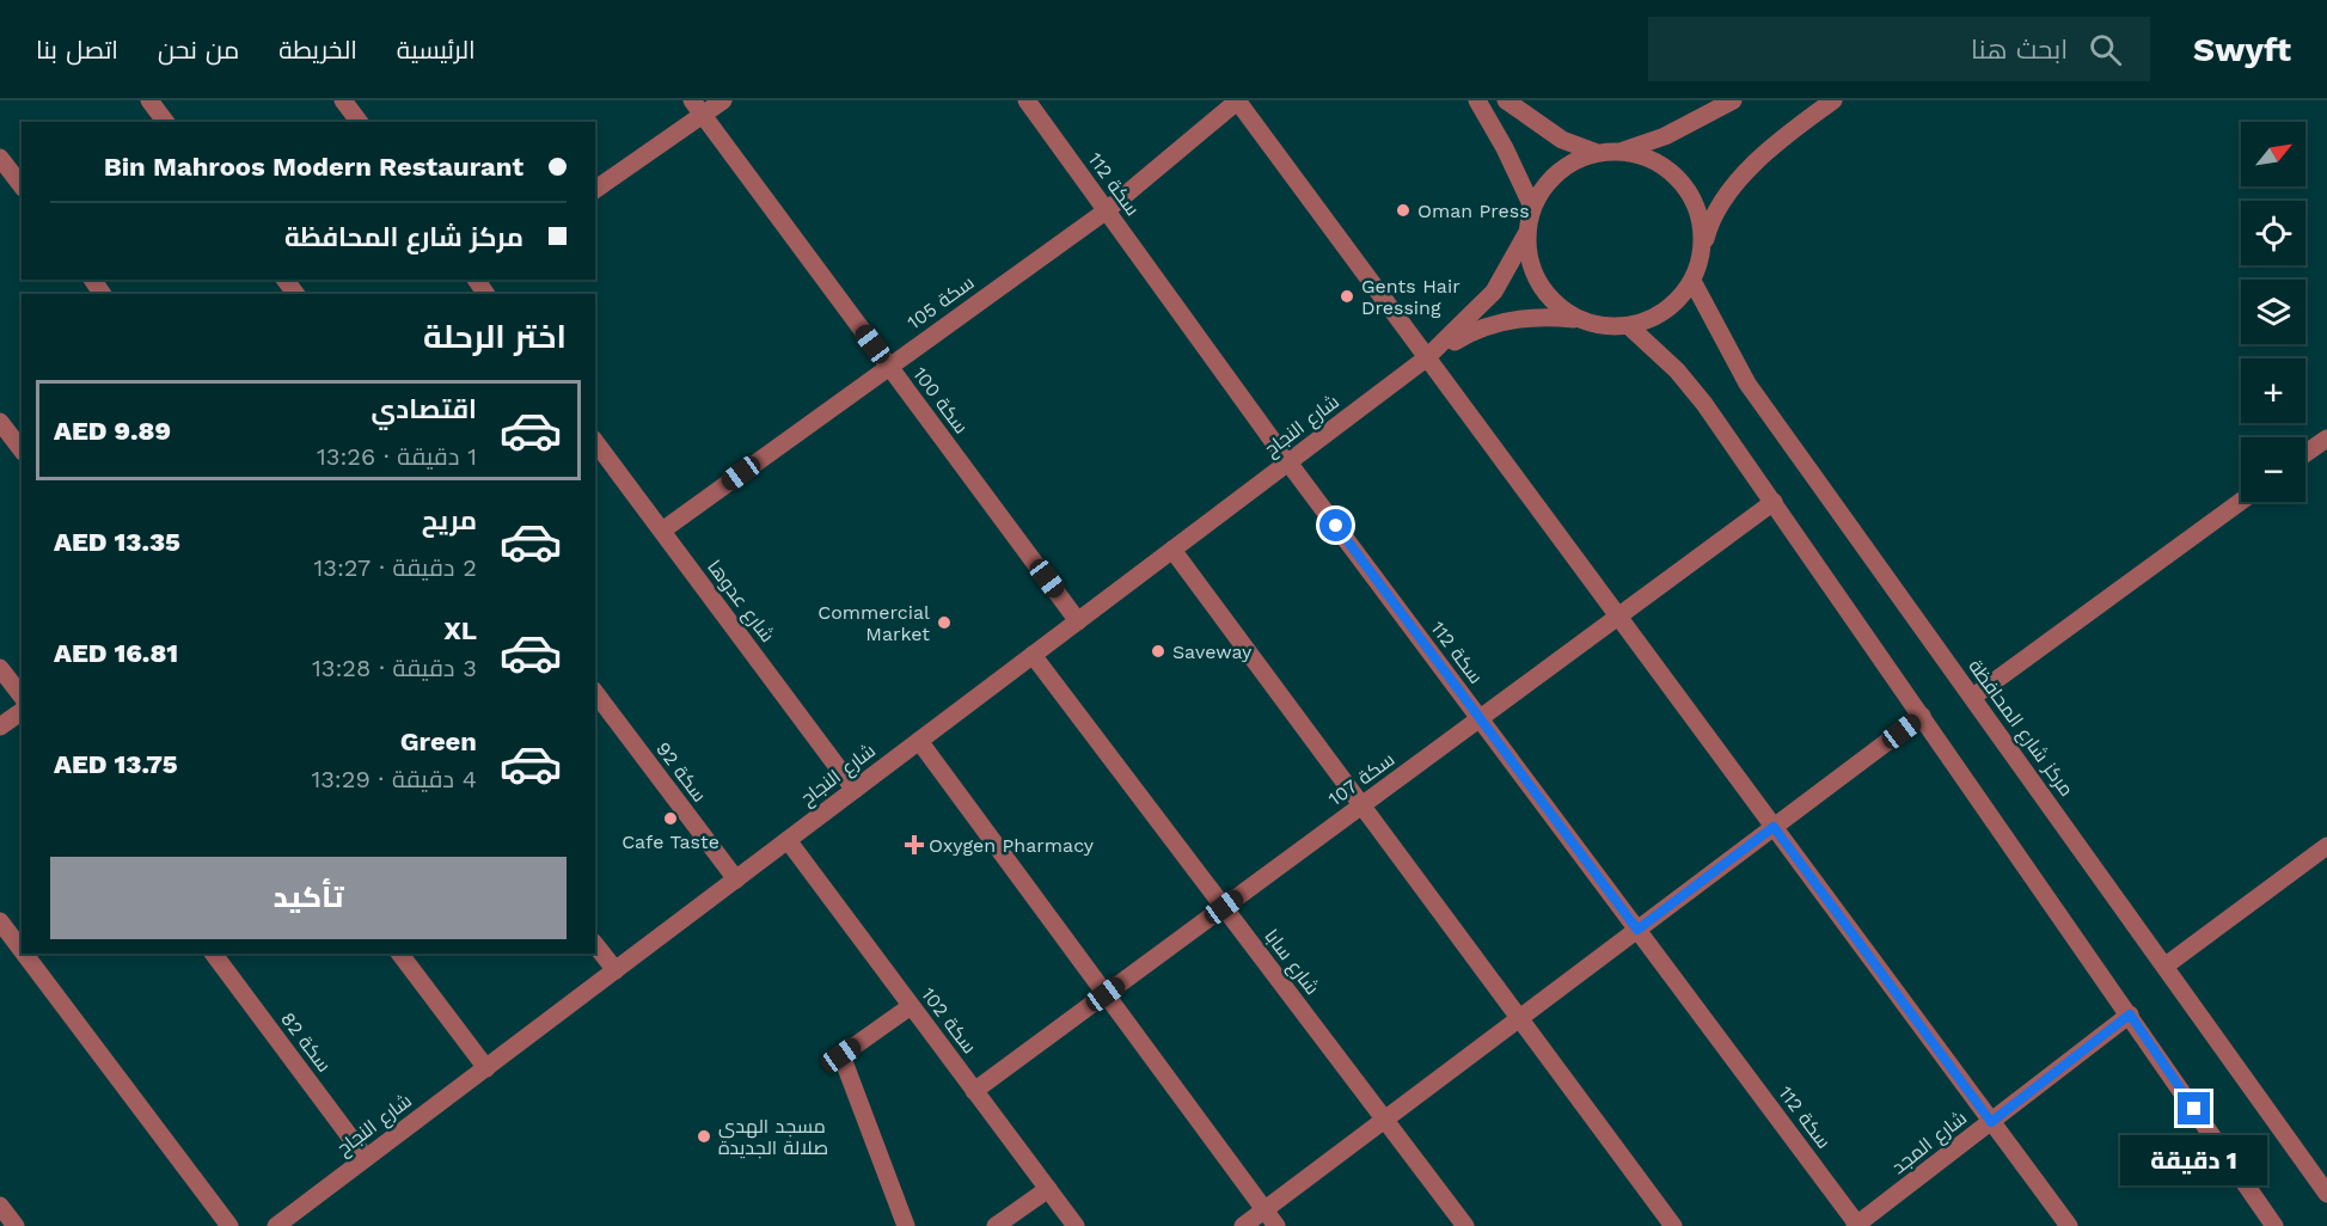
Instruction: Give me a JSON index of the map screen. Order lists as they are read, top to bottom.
{
  "streets": {
    "street": [
      "سكة 112",
      "سكة 105",
      "سكة 100",
      "شارع النجاح",
      "شارع عدوها",
      "مركز شارع المحافظة",
      "سكة 92",
      "سكة 107",
      "شارع سابا",
      "سكة 102",
      "سكة 82",
      "شارع المجد"
    ]
  },
  "crossings": [
    ["سكة 112", "سكة 105"],
    ["سكة 112", "شارع النجاح"],
    ["سكة 112", "سكة 107"],
    ["سكة 112", "شارع المجد"],
    ["سكة 105", "سكة 100"],
    ["سكة 105", "شارع عدوها"],
    ["سكة 100", "شارع النجاح"],
    ["شارع النجاح", "شارع عدوها"],
    ["شارع النجاح", "مركز شارع المحافظة"],
    ["شارع النجاح", "سكة 92"],
    ["شارع النجاح", "شارع سابا"],
    ["شارع النجاح", "سكة 102"],
    ["شارع النجاح", "سكة 82"],
    ["سكة 107", "شارع سابا"],
    ["سكة 107", "سكة 102"]
  ],
  "places": {
    "other": [
      "Oman Press",
      "Gents Hair Dressing",
      "Commercial Market",
      "Saveway",
      "Cafe Taste",
      "مسجد الهدى صلالة الجديدة"
    ],
    "health": ["Oxygen Pharmacy"]
  },
  "north": "top right",
  "page": {
    "header": "Swyft",
    "search": "ابحث هنا",
    "nav": [
      "الرئيسية",
      "الخريطة",
      "من نحن",
      "اتصل بنا"
    ],
    "map_buttons": ["+", "−"],
    "banner": ["Bin Mahroos Modern Restaurant", "مركز شارع المحافظة"],
    "heading": "اختر الرحلة",
    "list": [
      {
        "name": "اقتصادي",
        "note": "1 دقيقة · 13:26",
        "value": "AED 9.89"
      },
      {
        "name": "مريح",
        "note": "2 دقيقة · 13:27",
        "value": "AED 13.35"
      },
      {
        "name": "XL",
        "note": "3 دقيقة · 13:28",
        "value": "AED 16.81"
      },
      {
        "name": "Green",
        "note": "4 دقيقة · 13:29",
        "value": "AED 13.75"
      }
    ],
    "buttons": "تأكيد",
    "bubble": "1 دقيقة"
  }
}
